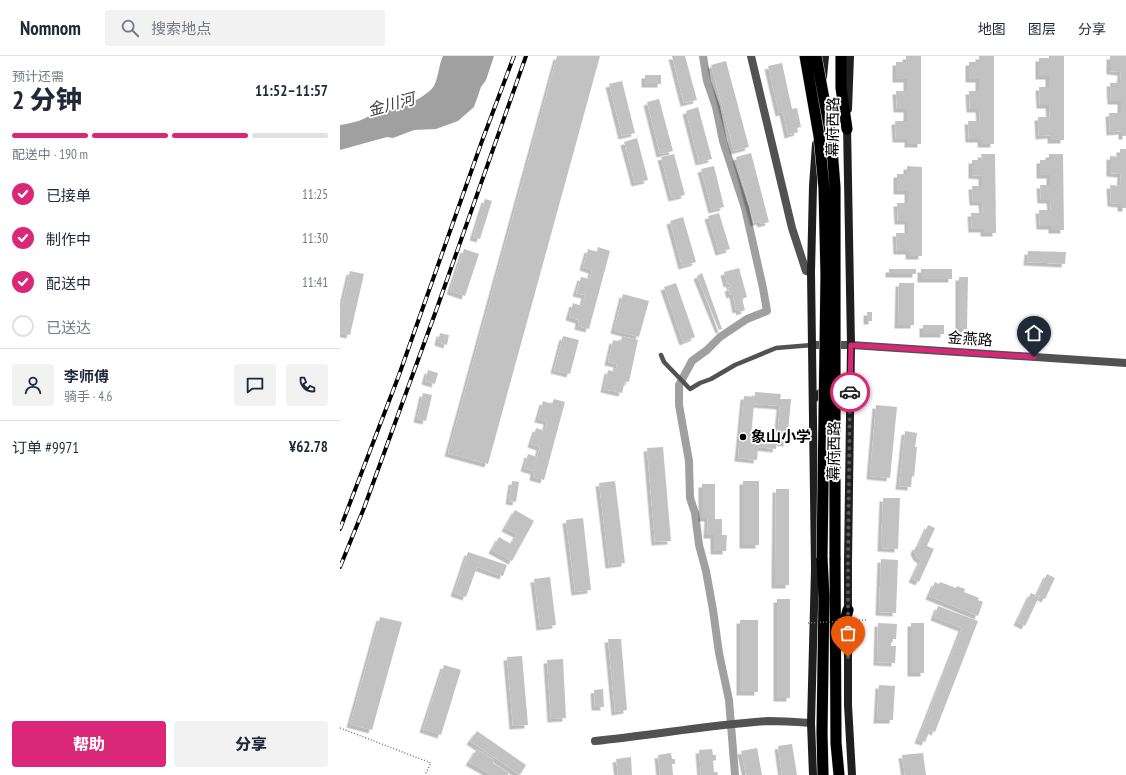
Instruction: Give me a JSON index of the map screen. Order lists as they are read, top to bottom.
{
  "streets": {
    "highway": ["幕府西路"],
    "street": ["金燕路"]
  },
  "crossings": [
    ["幕府西路", "金燕路"]
  ],
  "water": ["金川河"],
  "places": ["象山小学"],
  "page": {
    "header": "Nomnom",
    "search": "搜索地点",
    "nav": ["地图", "图层", "分享"],
    "heading": ["2 分钟", "预计还需", "11:52–11:57"],
    "panel": [
      "李师傅",
      "骑手 · 4.6",
      "订单 #9971",
      "¥62.78"
    ],
    "bar": "配送中 · 190 m",
    "list": [
      ["已接单", "11:25"],
      ["制作中", "11:30"],
      ["配送中", "11:41"],
      "已送达"
    ],
    "buttons": ["帮助", "分享"]
  }
}
